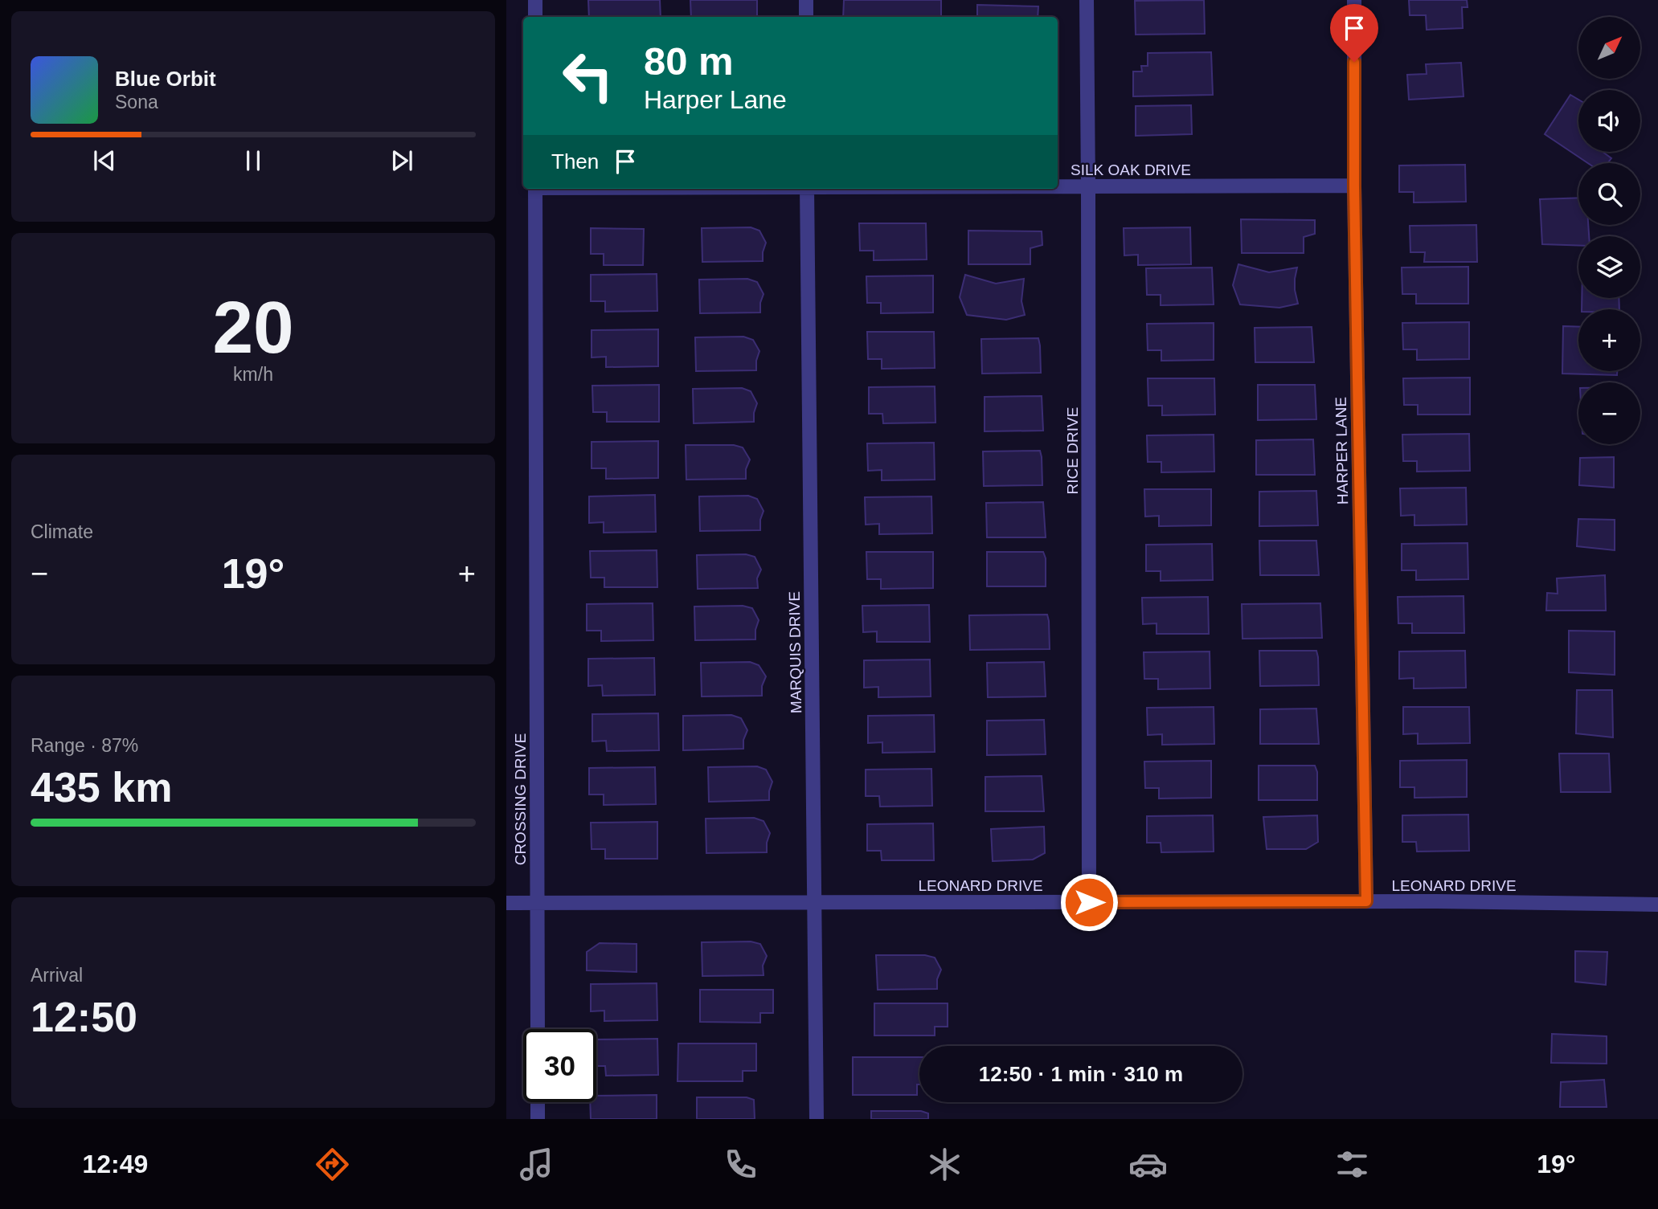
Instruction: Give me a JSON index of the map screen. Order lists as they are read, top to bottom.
{
  "streets": {
    "street": [
      "SILK OAK DRIVE",
      "RICE DRIVE",
      "HARPER LANE",
      "MARQUIS DRIVE",
      "CROSSING DRIVE",
      "LEONARD DRIVE"
    ]
  },
  "crossings": [
    ["SILK OAK DRIVE", "RICE DRIVE"],
    ["SILK OAK DRIVE", "HARPER LANE"],
    ["RICE DRIVE", "LEONARD DRIVE"],
    ["HARPER LANE", "LEONARD DRIVE"],
    ["MARQUIS DRIVE", "LEONARD DRIVE"],
    ["CROSSING DRIVE", "LEONARD DRIVE"]
  ],
  "north": "top right",
  "page": {
    "map_buttons": ["+", "−"],
    "turn": ["80 m", "Harper Lane"],
    "song": ["Blue Orbit", "Sona"],
    "then": "Then",
    "tile": [
      ["20", "km/h"],
      "Climate",
      ["Range · 87%", "435 km"],
      ["Arrival", "12:50"]
    ],
    "heat": ["−", "19°", "+"],
    "limit": "30",
    "trip": "12:50 · 1 min · 310 m",
    "tabs": ["12:49", "19°"]
  }
}
